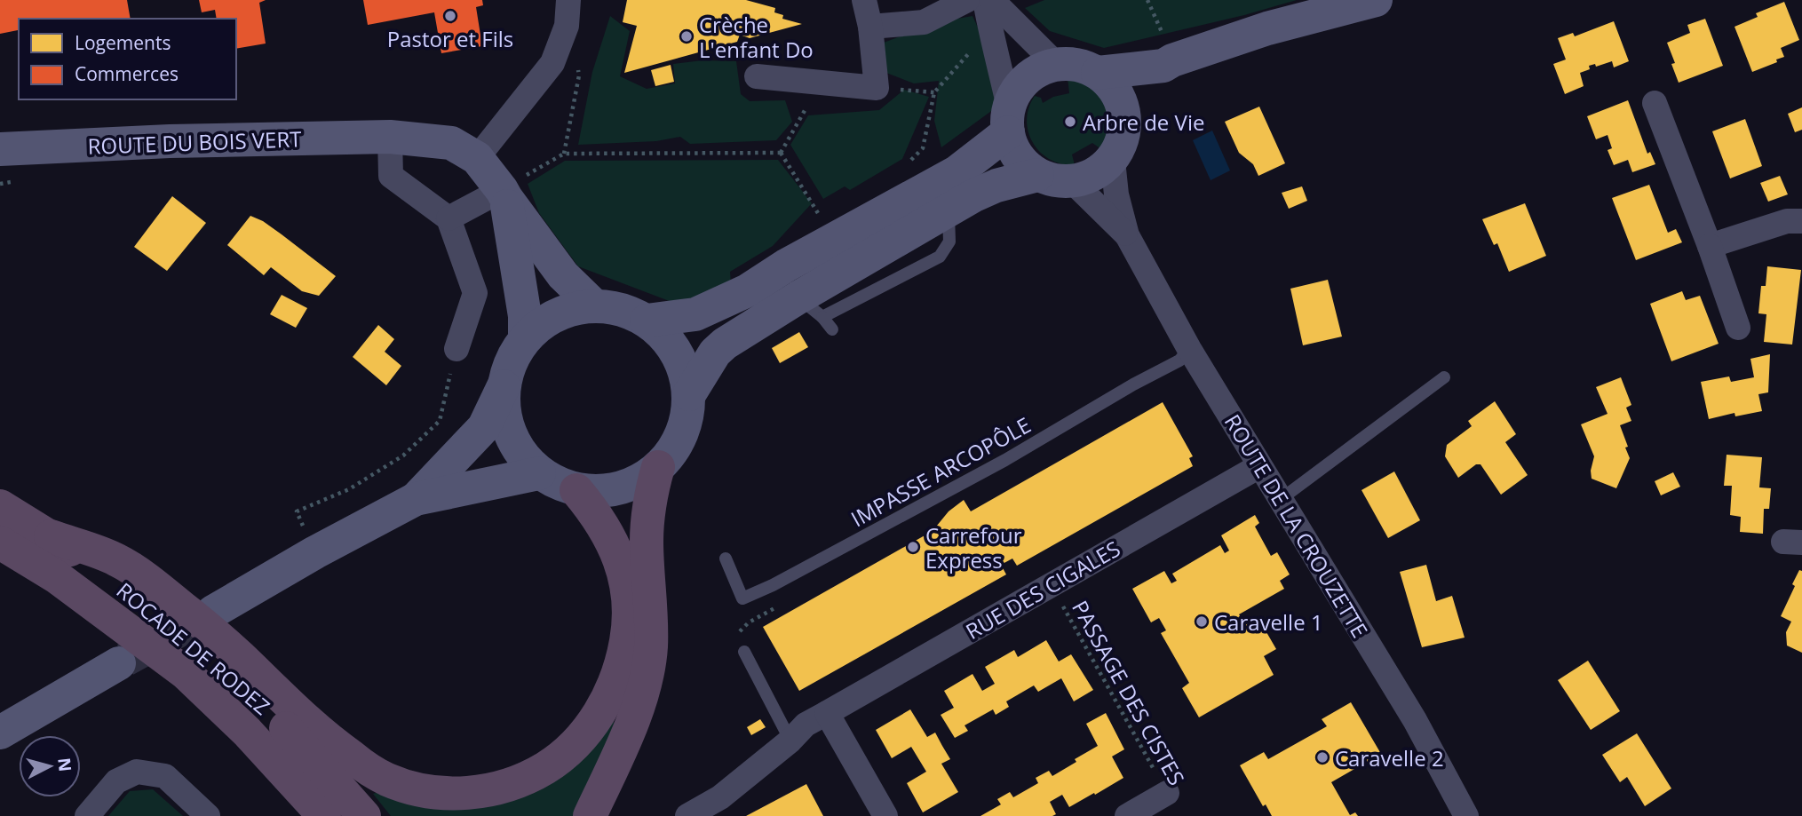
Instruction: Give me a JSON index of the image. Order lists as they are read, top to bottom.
{
  "streets": {
    "highway": ["ROCADE DE RODEZ"],
    "street": ["ROUTE DU BOIS VERT", "ROUTE DE LA CROUZETTE", "RUE DES CIGALES"],
    "lane": ["IMPASSE ARCOPÔLE"],
    "path": ["PASSAGE DES CISTES"]
  },
  "crossings": [
    ["IMPASSE ARCOPÔLE", "ROUTE DE LA CROUZETTE"],
    ["ROUTE DE LA CROUZETTE", "RUE DES CIGALES"],
    ["RUE DES CIGALES", "PASSAGE DES CISTES"]
  ],
  "places": [
    "Pastor et Fils",
    "Crèche L'enfant Do",
    "Arbre de Vie",
    "Carrefour Express",
    "Caravelle 1",
    "Caravelle 2"
  ],
  "legend": ["Logements", "Commerces"],
  "north": "right"
}
